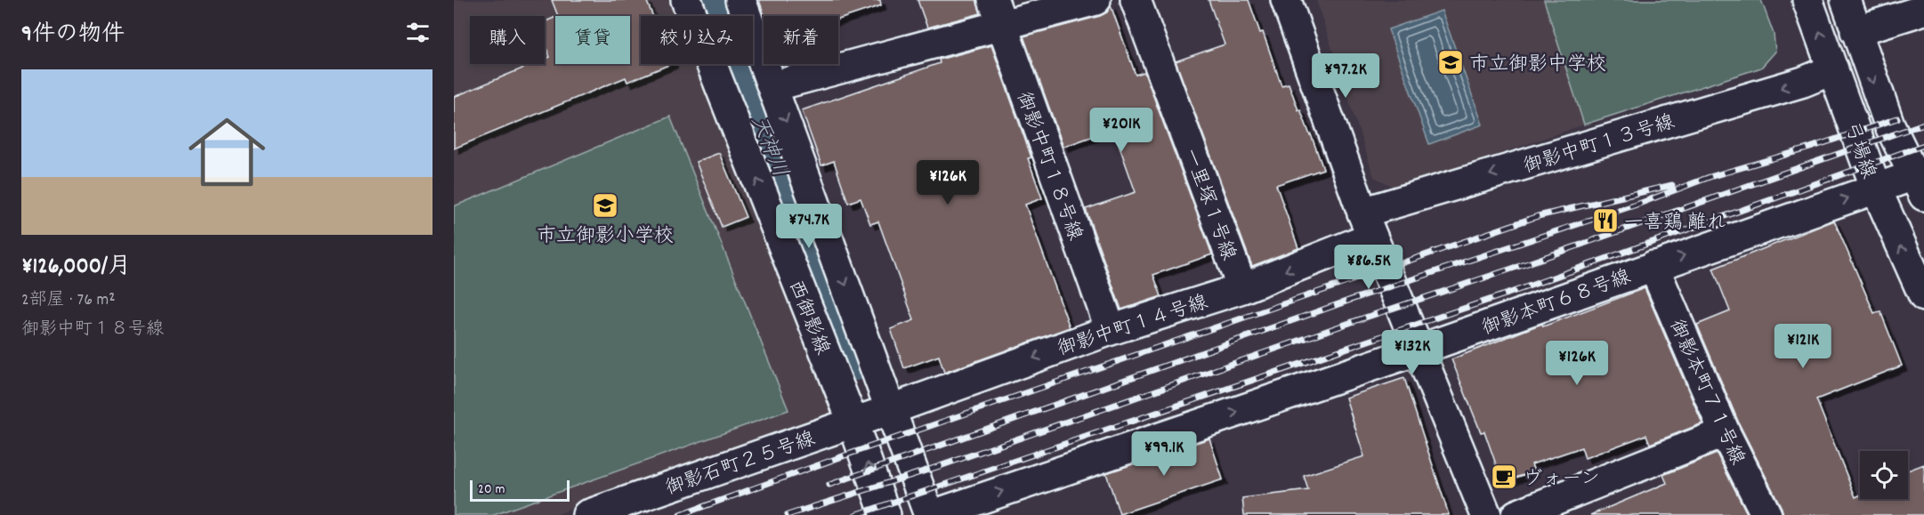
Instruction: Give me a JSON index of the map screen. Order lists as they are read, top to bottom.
{
  "streets": {
    "street": [
      "御影中町１３号線",
      "弓場線",
      "御影中町１８号線",
      "一里塚１号線",
      "御影本町６８号線",
      "西御影線",
      "御影中町１４号線",
      "御影本町７１号線",
      "御影石町２５号線"
    ]
  },
  "crossings": [
    ["御影中町１３号線", "弓場線"],
    ["御影中町１３号線", "御影中町１４号線"],
    ["弓場線", "御影本町６８号線"],
    ["御影中町１８号線", "御影中町１４号線"],
    ["一里塚１号線", "御影中町１４号線"],
    ["御影本町６８号線", "御影本町７１号線"],
    ["西御影線", "御影石町２５号線"],
    ["御影中町１４号線", "御影石町２５号線"]
  ],
  "one_way": ["御影中町１３号線", "御影本町６８号線", "御影中町１４号線"],
  "water": ["天神川"],
  "places": {
    "school or university": ["市立御影中学校", "市立御影小学校"],
    "restaurant": ["一喜鶏 離れ"],
    "cafe": ["ヴォーン"]
  },
  "scale_bar": "20 m",
  "page": {
    "heading": "9件の物件",
    "chip": [
      "購入",
      "賃貸",
      "絞り込み",
      "新着"
    ],
    "price": [
      "¥97.2K",
      "¥201K",
      "¥126K",
      "¥74.7K",
      "¥86.5K",
      "¥121K",
      "¥132K",
      "¥126K",
      "¥99.1K"
    ],
    "list": [
      {
        "name": "¥126,000/月",
        "note": "2部屋 · 76 m² · 御影中町１８号線"
      }
    ],
    "scale": "20 m"
  }
}
